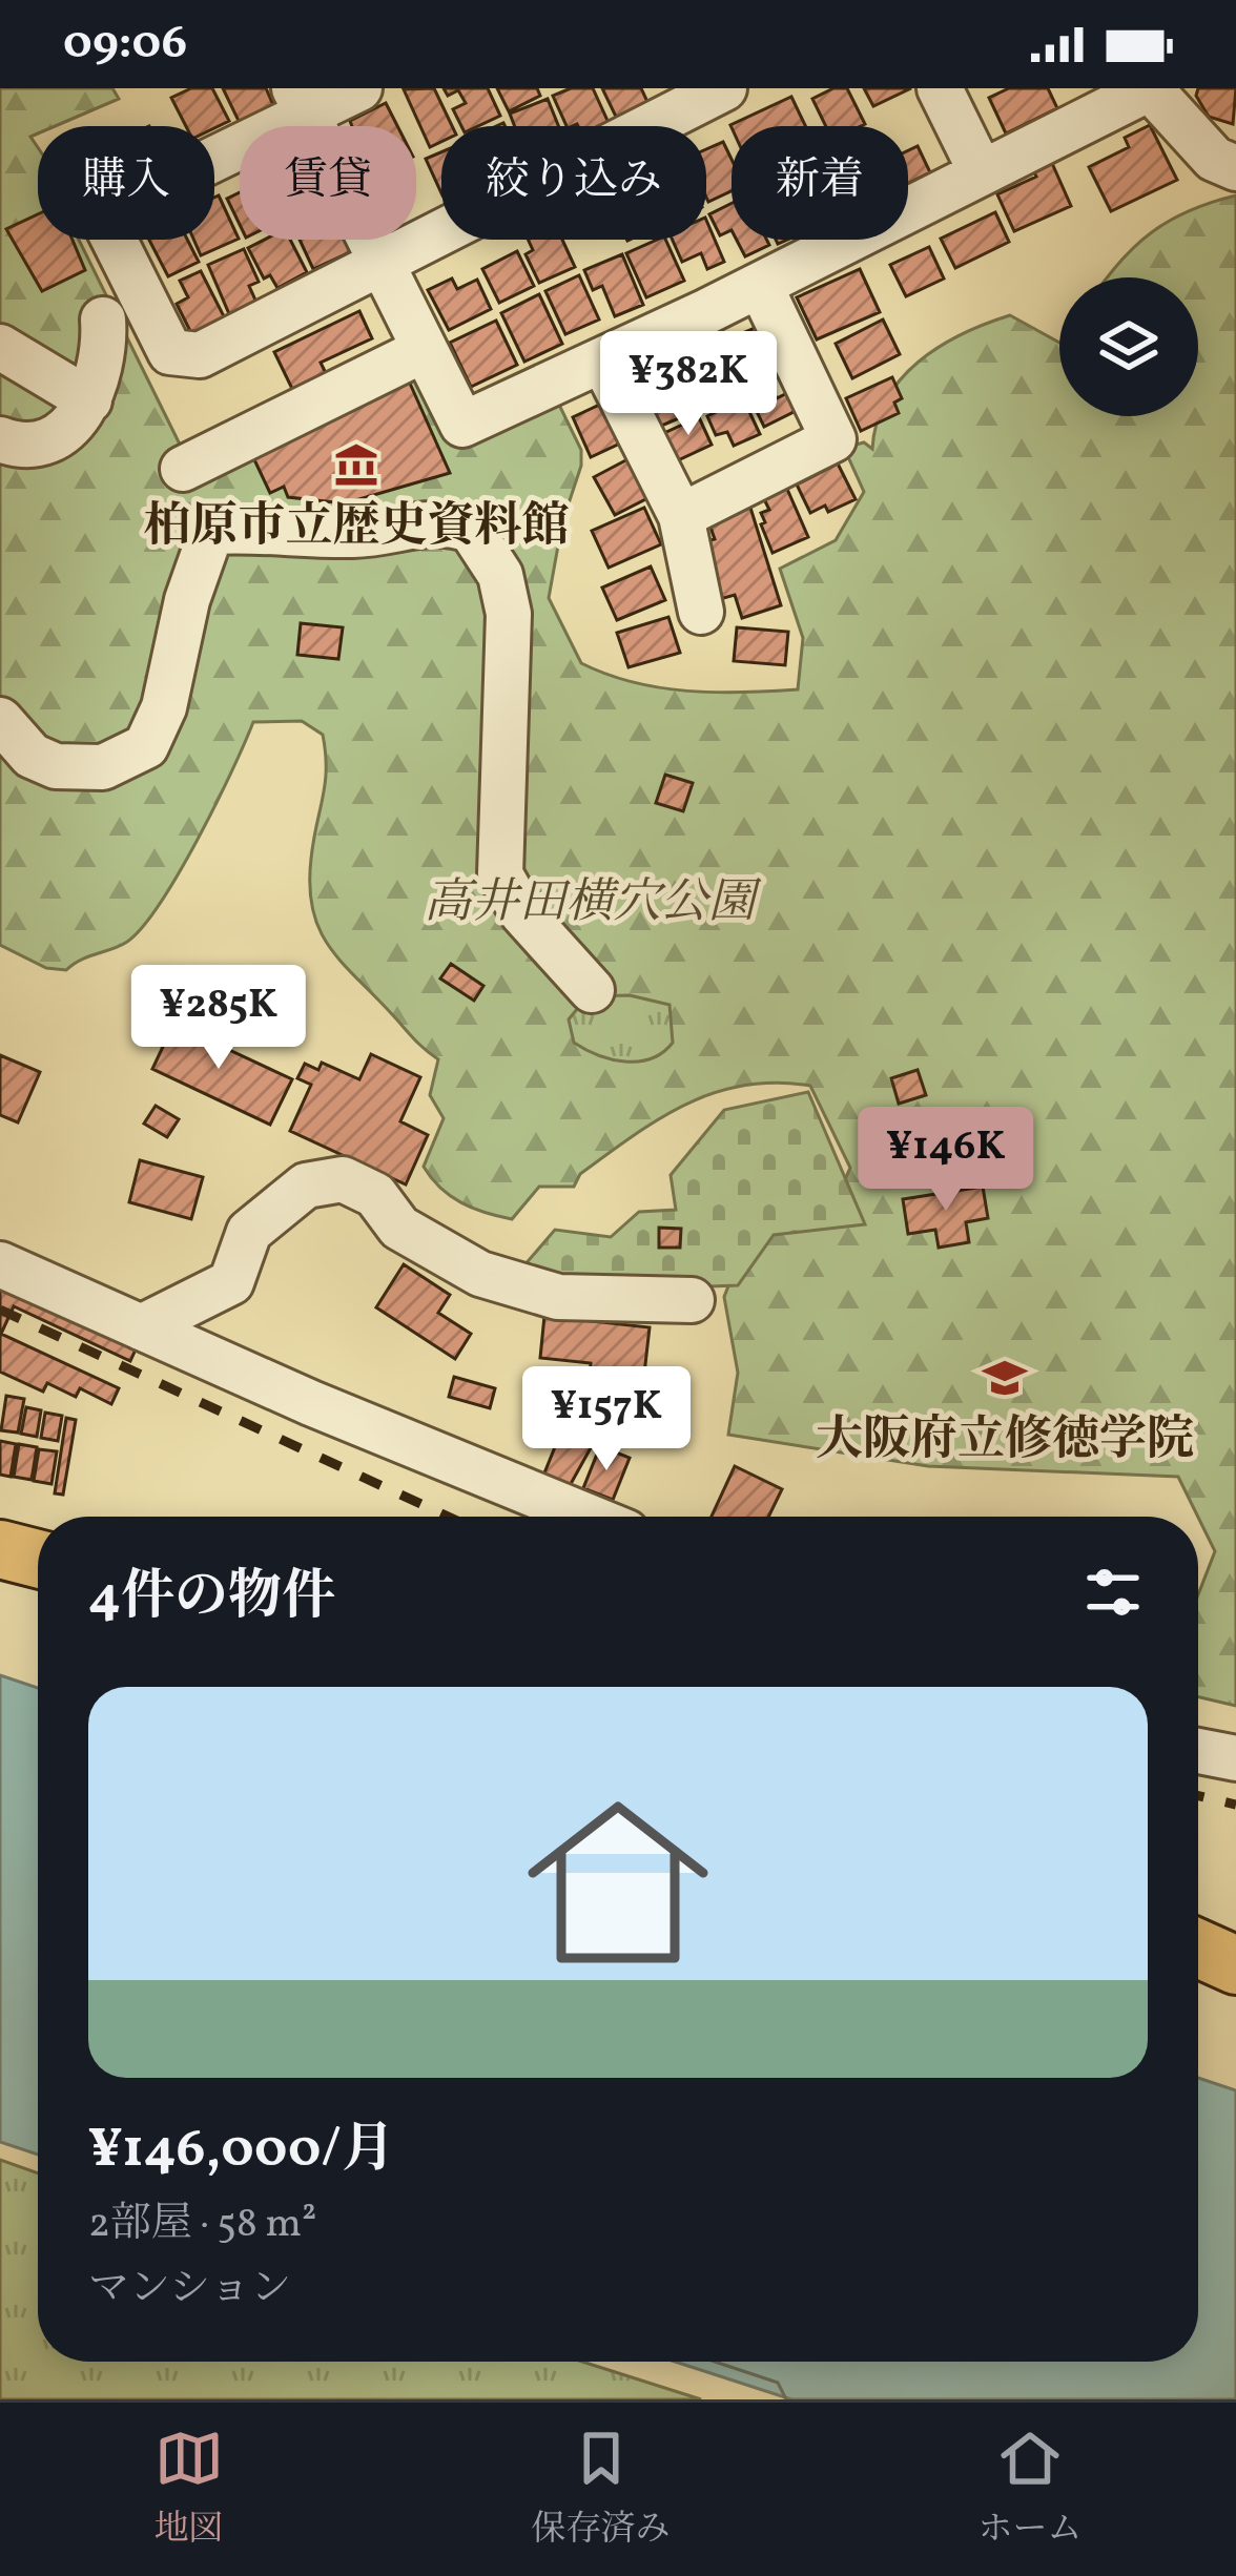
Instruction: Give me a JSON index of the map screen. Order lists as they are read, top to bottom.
{
  "parks": ["高井田横穴公園"],
  "places": {
    "museum": ["柏原市立歴史資料館"],
    "school or university": ["大阪府立修徳学院"]
  },
  "page": {
    "status": "09:06",
    "chip": [
      "購入",
      "賃貸",
      "絞り込み",
      "新着"
    ],
    "price": [
      "¥382K",
      "¥285K",
      "¥146K",
      "¥157K"
    ],
    "heading": "4件の物件",
    "list": [
      {
        "name": "¥146,000/月",
        "note": "2部屋 · 58 m² · マンション"
      }
    ],
    "tabs": ["地図", "保存済み", "ホーム"]
  }
}
